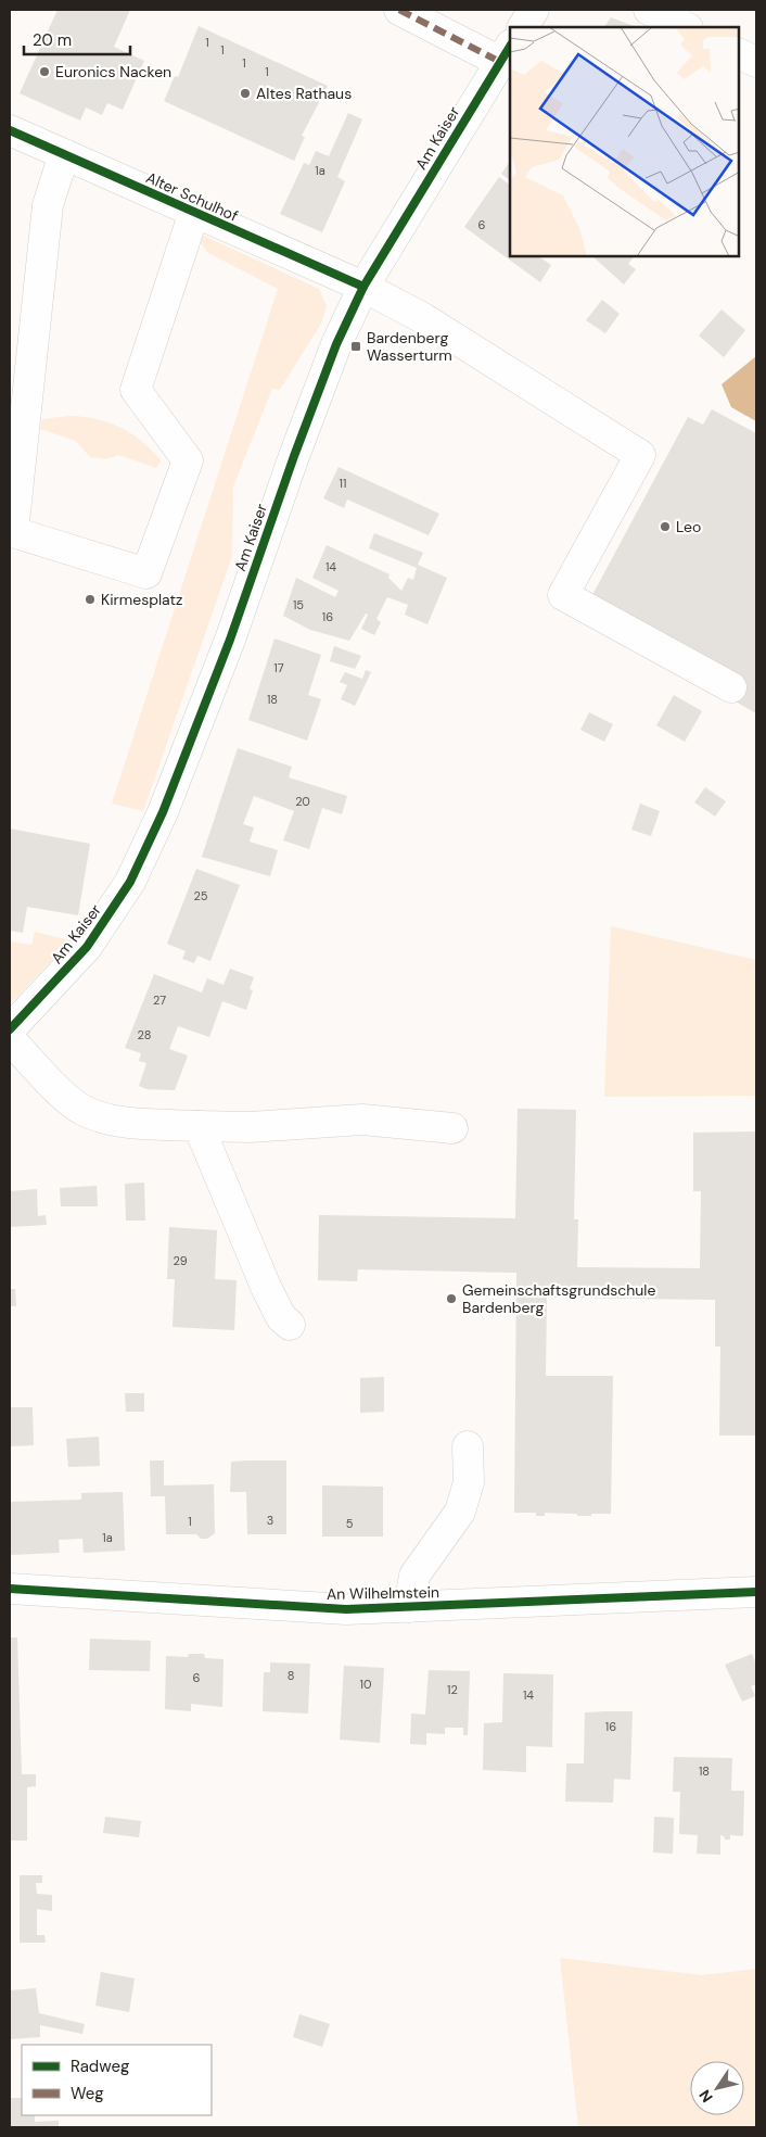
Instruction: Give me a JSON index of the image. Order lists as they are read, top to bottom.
{
  "streets": {
    "street": ["Am Kaiser", "Alter Schulhof", "An Wilhelmstein"]
  },
  "crossings": [
    ["Am Kaiser", "Alter Schulhof"]
  ],
  "places": {
    "other": [
      "Euronics Nacken",
      "Altes Rathaus",
      "Leo",
      "Kirmesplatz",
      "Gemeinschaftsgrundschule Bardenberg"
    ],
    "transit": ["Bardenberg Wasserturm"]
  },
  "house_numbers": [
    "1",
    "1",
    "1",
    "1",
    "1a",
    "6",
    "11",
    "14",
    "15",
    "16",
    "17",
    "18",
    "20",
    "25",
    "27",
    "28",
    "29",
    "3",
    "1",
    "5",
    "1a",
    "8",
    "6",
    "10",
    "12",
    "14",
    "16",
    "18"
  ],
  "legend": ["Radweg", "Weg"],
  "scale_bar": "20 m",
  "north": "bottom left"
}
